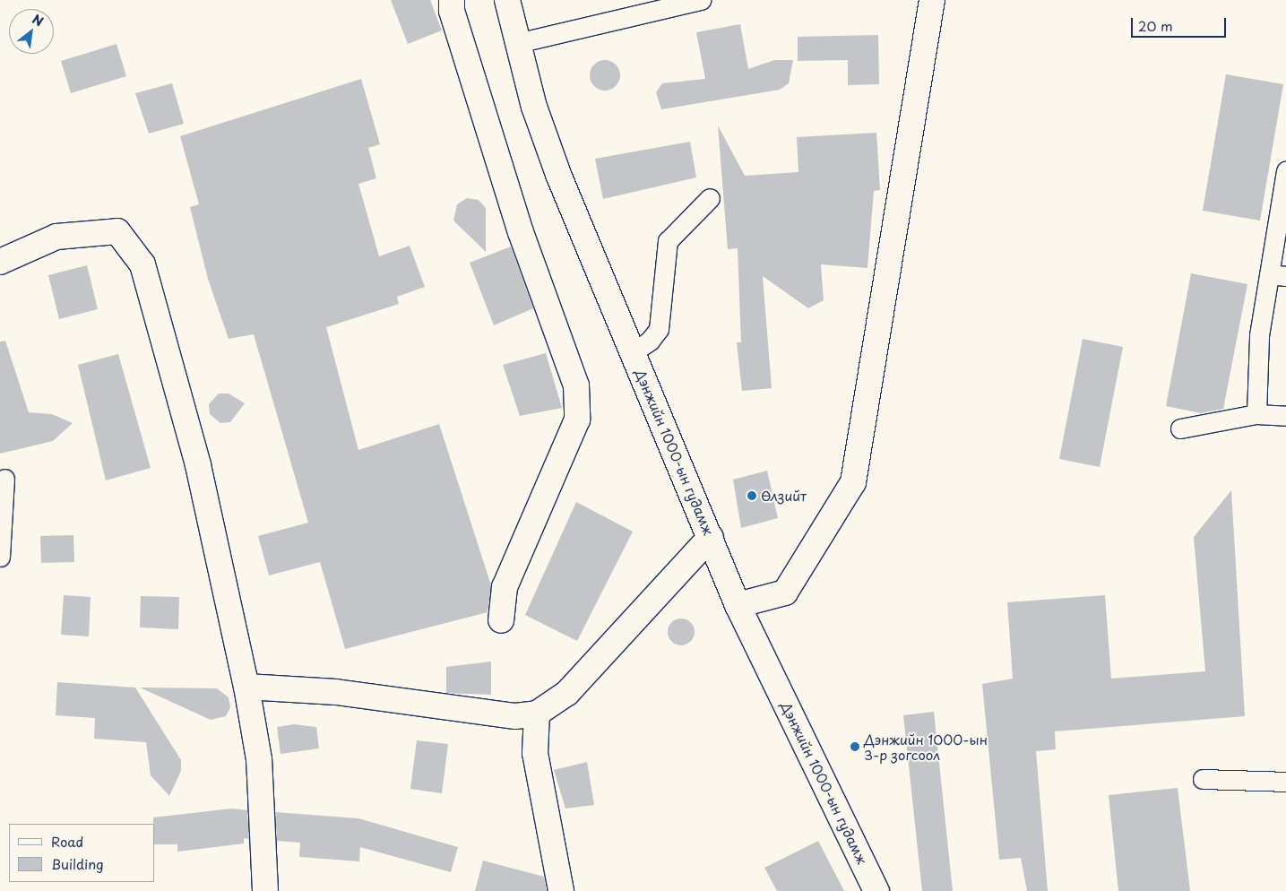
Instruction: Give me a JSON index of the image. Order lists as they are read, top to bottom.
{
  "streets": {
    "street": ["Дэнжийн 1000-ын гудамж"]
  },
  "places": ["Өлзийт", "Дэнжийн 1000-ын 3-р зогсоол"],
  "legend": ["Road", "Building"],
  "scale_bar": "20 m",
  "north": "top right"
}
